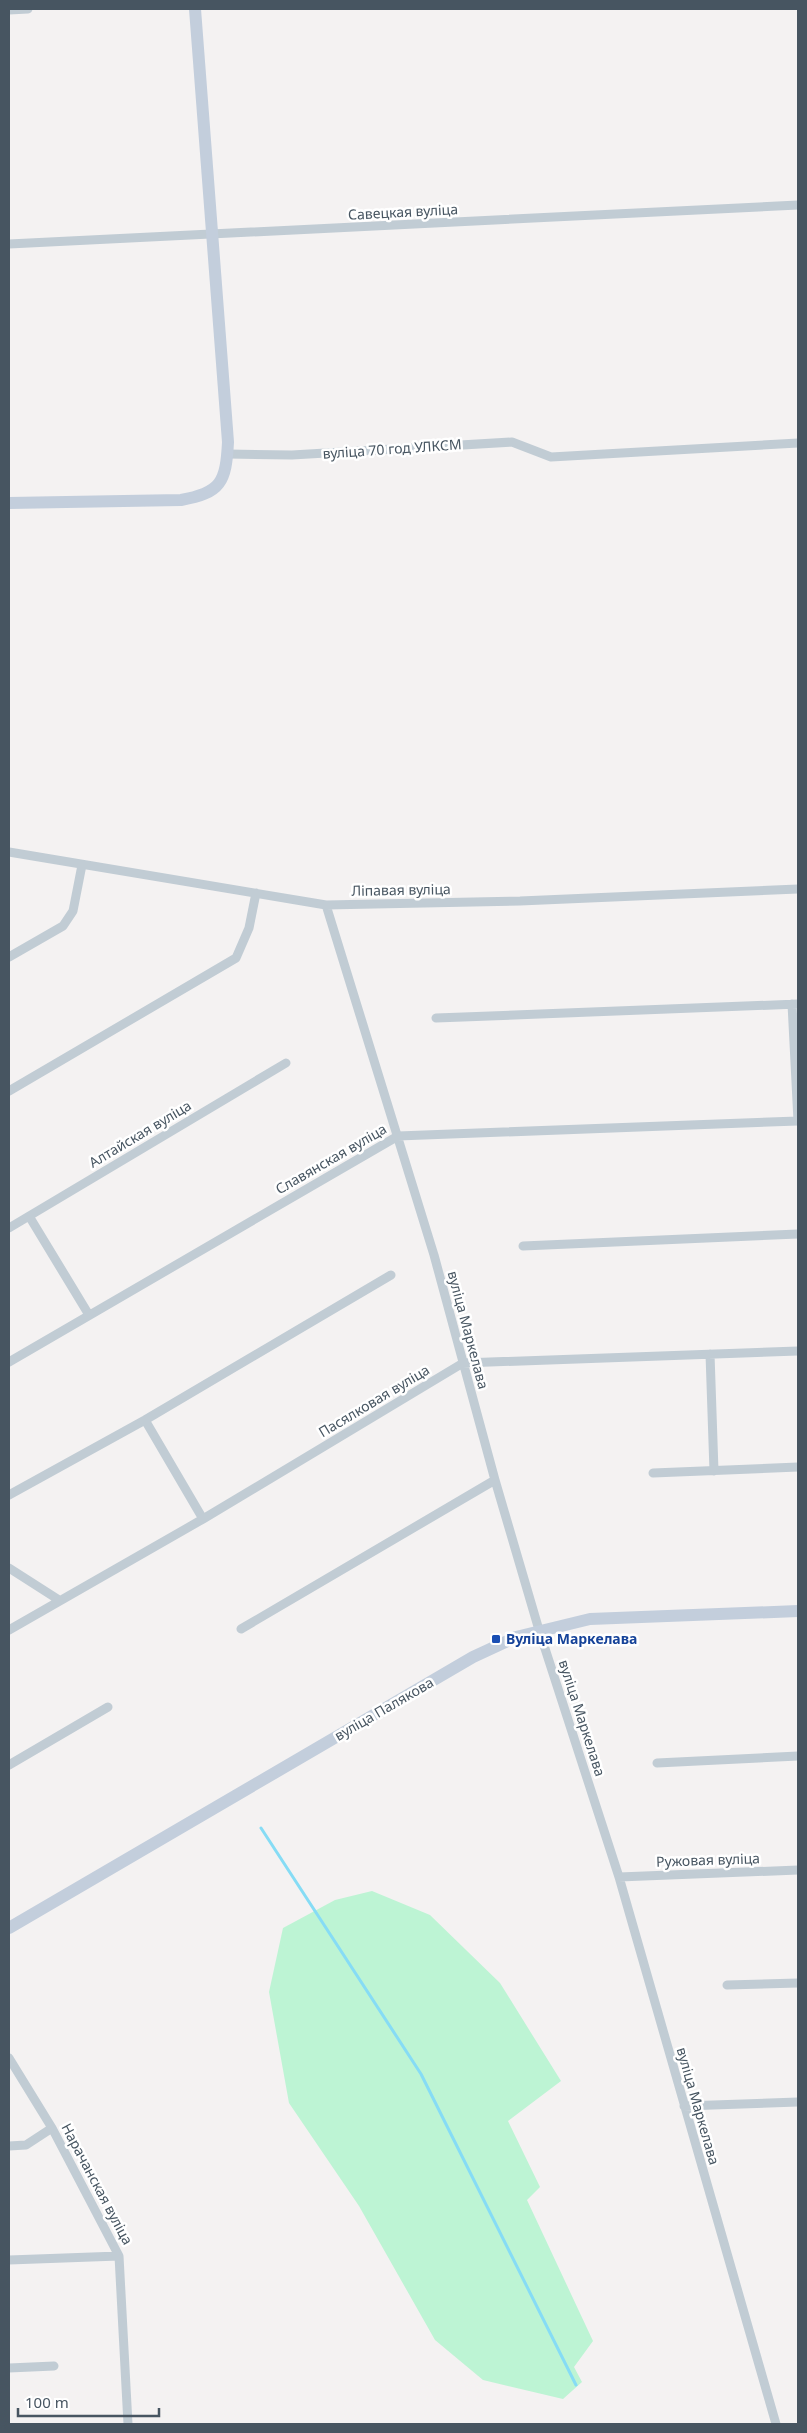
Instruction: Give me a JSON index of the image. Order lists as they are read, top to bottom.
{
  "streets": {
    "street": [
      "Савецкая вуліца",
      "вуліца 70 год УЛКСМ",
      "Ліпавая вуліца",
      "Алтайская вуліца",
      "Славянская вуліца",
      "вуліца Маркелава",
      "Пасялковая вуліца",
      "вуліца Палякова",
      "Ружовая вуліца",
      "Нарачанская вуліца"
    ]
  },
  "crossings": [
    ["Ліпавая вуліца", "вуліца Маркелава"],
    ["Славянская вуліца", "вуліца Маркелава"],
    ["вуліца Маркелава", "Пасялковая вуліца"],
    ["вуліца Маркелава", "вуліца Палякова"],
    ["вуліца Маркелава", "Ружовая вуліца"]
  ],
  "places": {
    "transit": ["Вуліца Маркелава"]
  },
  "scale_bar": "100 m"
}
